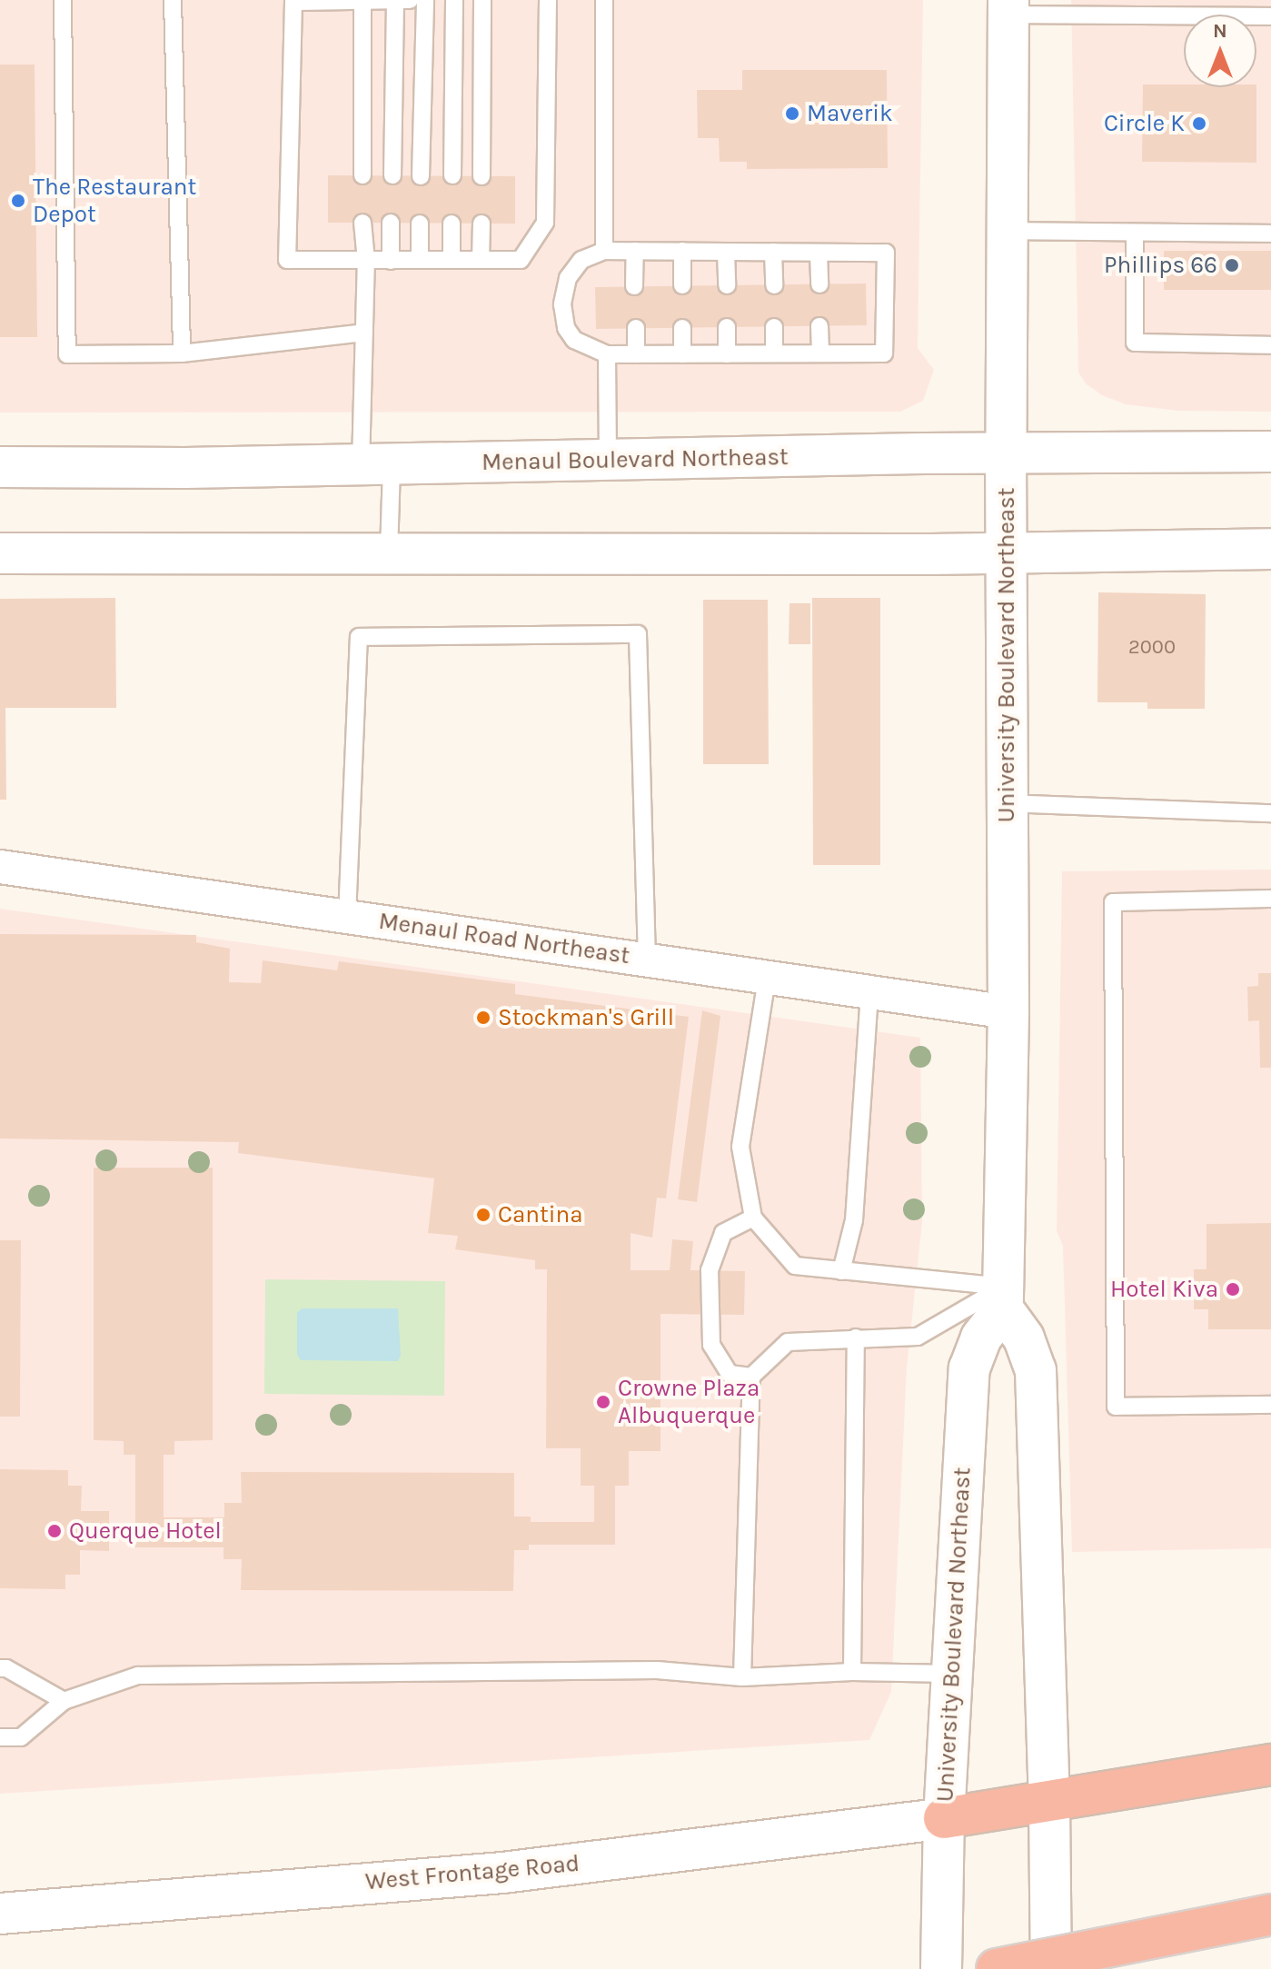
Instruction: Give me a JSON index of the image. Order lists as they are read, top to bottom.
{
  "streets": {
    "main road": ["Menaul Boulevard Northeast", "University Boulevard Northeast", "West Frontage Road"],
    "street": ["Menaul Road Northeast"]
  },
  "crossings": [
    ["Menaul Boulevard Northeast", "University Boulevard Northeast"],
    ["University Boulevard Northeast", "Menaul Road Northeast"],
    ["University Boulevard Northeast", "West Frontage Road"]
  ],
  "places": [
    "Maverik",
    "Circle K",
    "The Restaurant Depot",
    "Phillips 66",
    "Stockman's Grill",
    "Cantina",
    "Hotel Kiva",
    "Crowne Plaza Albuquerque",
    "Querque Hotel"
  ],
  "house_numbers": ["2000"],
  "north": "top"
}
